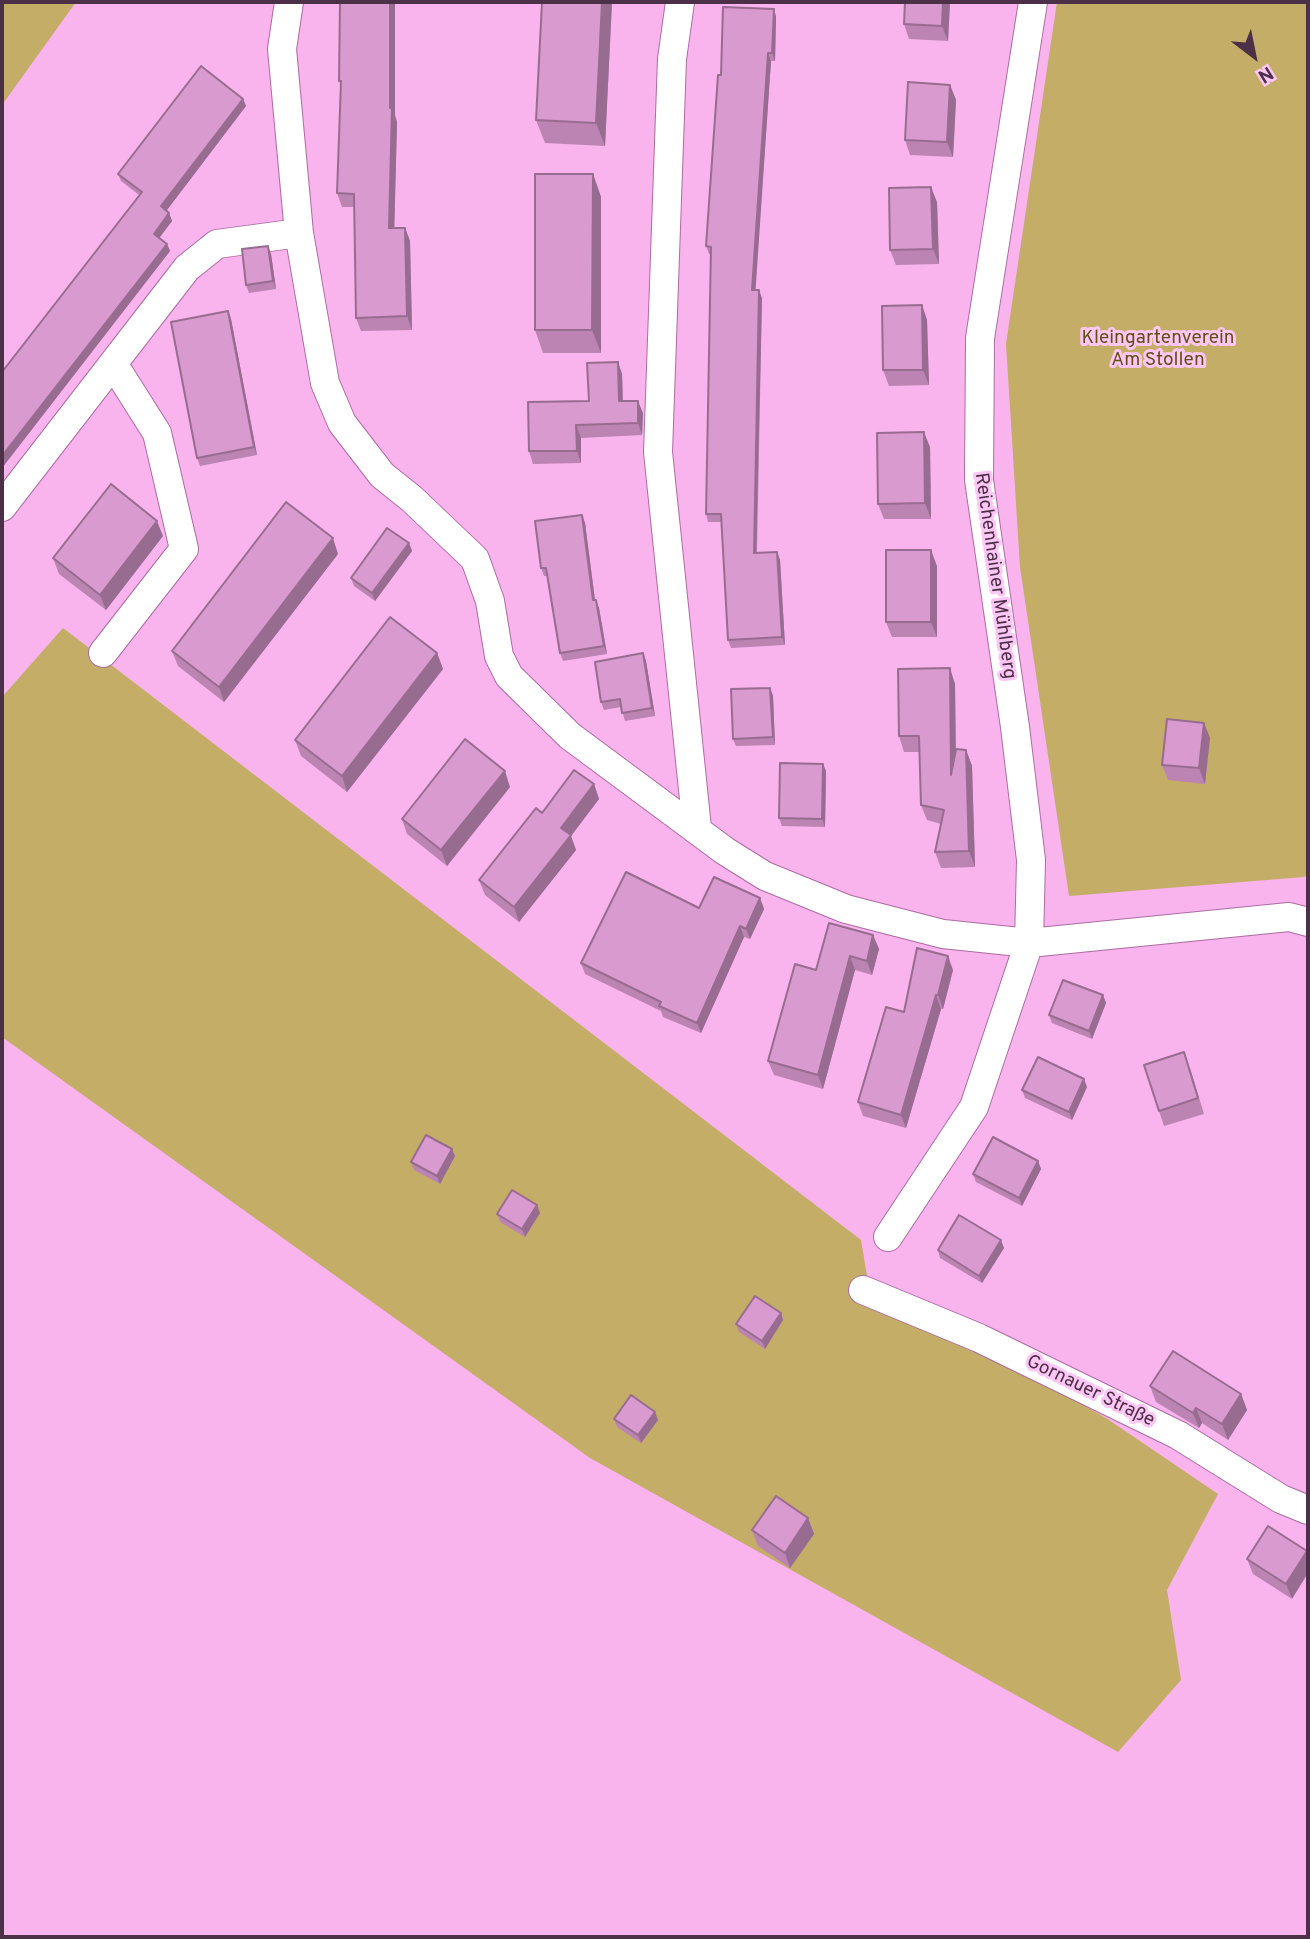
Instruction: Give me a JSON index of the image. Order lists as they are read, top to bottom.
{
  "streets": {
    "street": ["Reichenhainer Mühlberg", "Gornauer Straße"]
  },
  "parks": ["Kleingartenverein Am Stollen"],
  "north": "bottom right"
}
